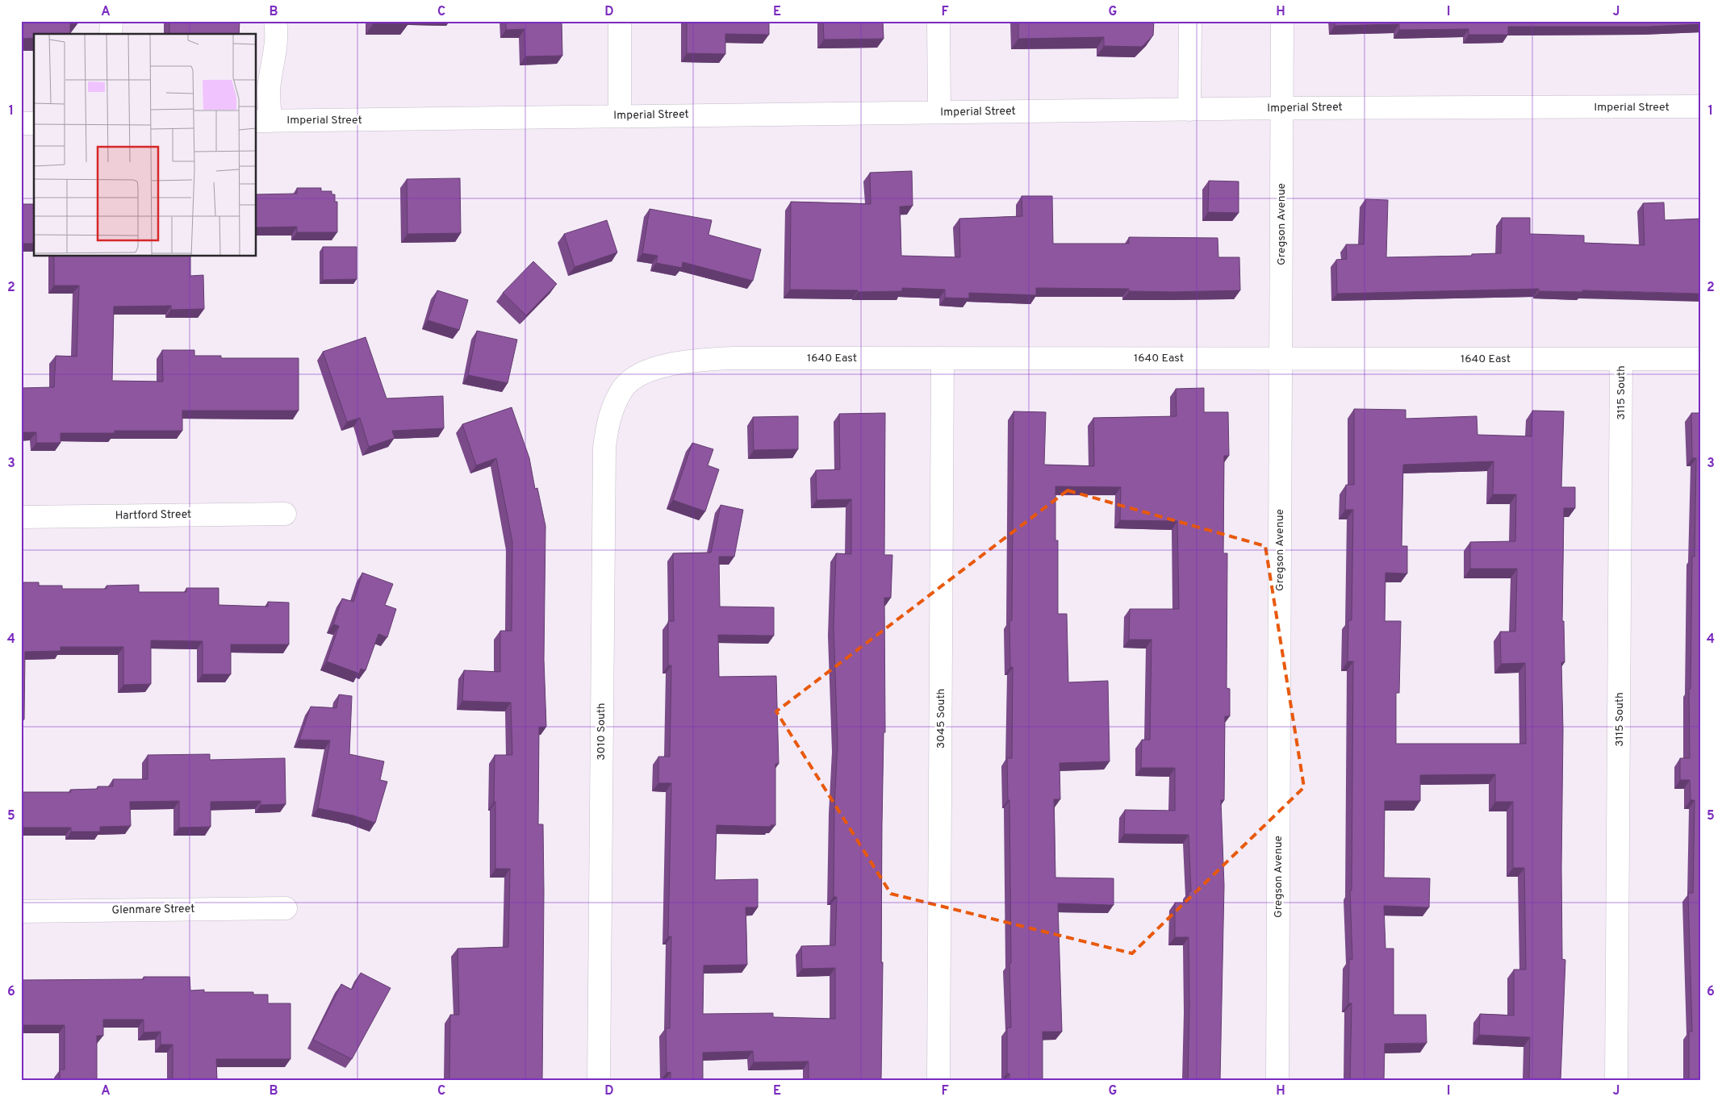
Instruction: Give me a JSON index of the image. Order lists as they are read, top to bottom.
{
  "streets": {
    "street": [
      "Imperial Street",
      "Gregson Avenue",
      "1640 East",
      "3115 South",
      "Hartford Street",
      "3045 South",
      "3010 South",
      "Glenmare Street"
    ]
  },
  "crossings": [
    ["Imperial Street", "Gregson Avenue"],
    ["Gregson Avenue", "1640 East"],
    ["1640 East", "3115 South"],
    ["1640 East", "3045 South"],
    ["1640 East", "3010 South"]
  ],
  "grid": {
    "columns": [
      "A",
      "B",
      "C",
      "D",
      "E",
      "F",
      "G",
      "H",
      "I",
      "J"
    ],
    "rows": [
      "1",
      "2",
      "3",
      "4",
      "5",
      "6"
    ]
  }
}
